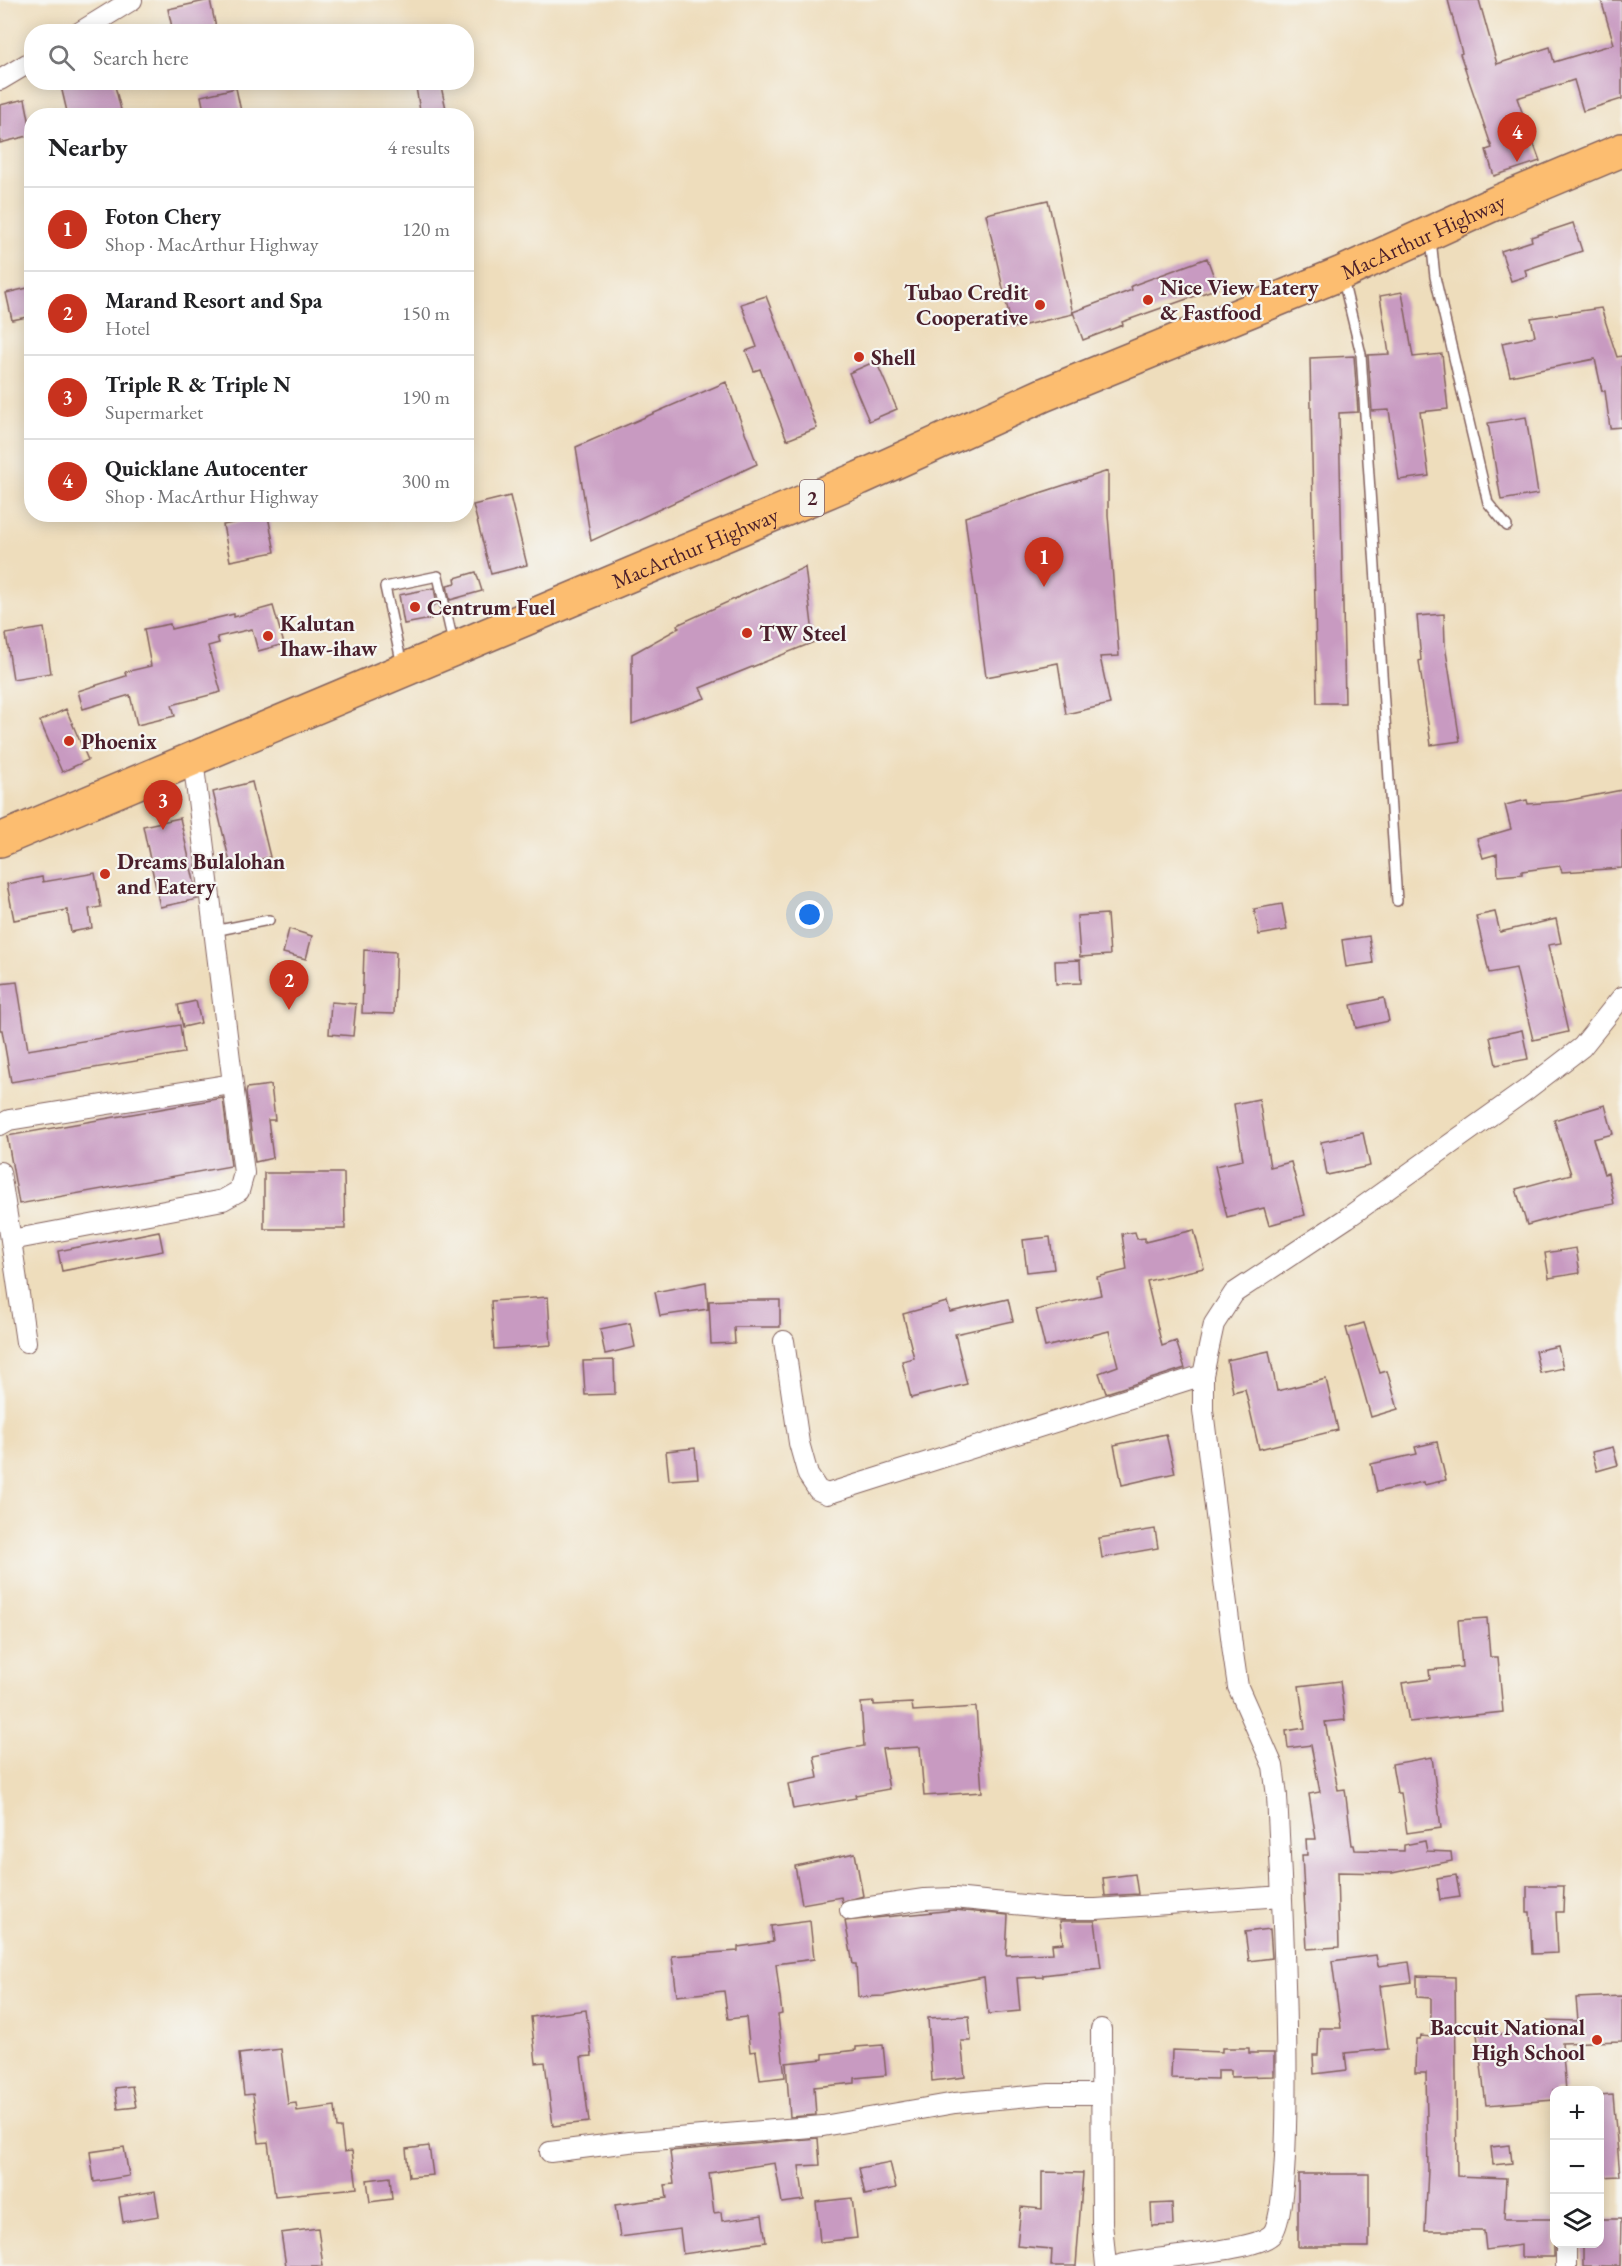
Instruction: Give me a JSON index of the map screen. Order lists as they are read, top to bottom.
{
  "streets": {
    "highway": ["MacArthur Highway", "2"]
  },
  "places": [
    "Nice View Eatery & Fastfood",
    "Tubao Credit Cooperative",
    "Shell",
    "Centrum Fuel",
    "TW Steel",
    "Kalutan Ihaw-ihaw",
    "Phoenix",
    "Dreams Bulalohan and Eatery",
    "Baccuit National High School"
  ],
  "page": {
    "search": "Search here",
    "heading": ["Nearby", "4 results"],
    "pins": [
      "4",
      "1",
      "3",
      "2"
    ],
    "list": [
      {
        "mark": "1",
        "name": "Foton Chery",
        "note": "Shop · MacArthur Highway",
        "value": "120 m"
      },
      {
        "mark": "2",
        "name": "Marand Resort and Spa",
        "note": "Hotel",
        "value": "150 m"
      },
      {
        "mark": "3",
        "name": "Triple R & Triple N",
        "note": "Supermarket",
        "value": "190 m"
      },
      {
        "mark": "4",
        "name": "Quicklane Autocenter",
        "note": "Shop · MacArthur Highway",
        "value": "300 m"
      }
    ],
    "map_buttons": ["+", "−"]
  }
}
